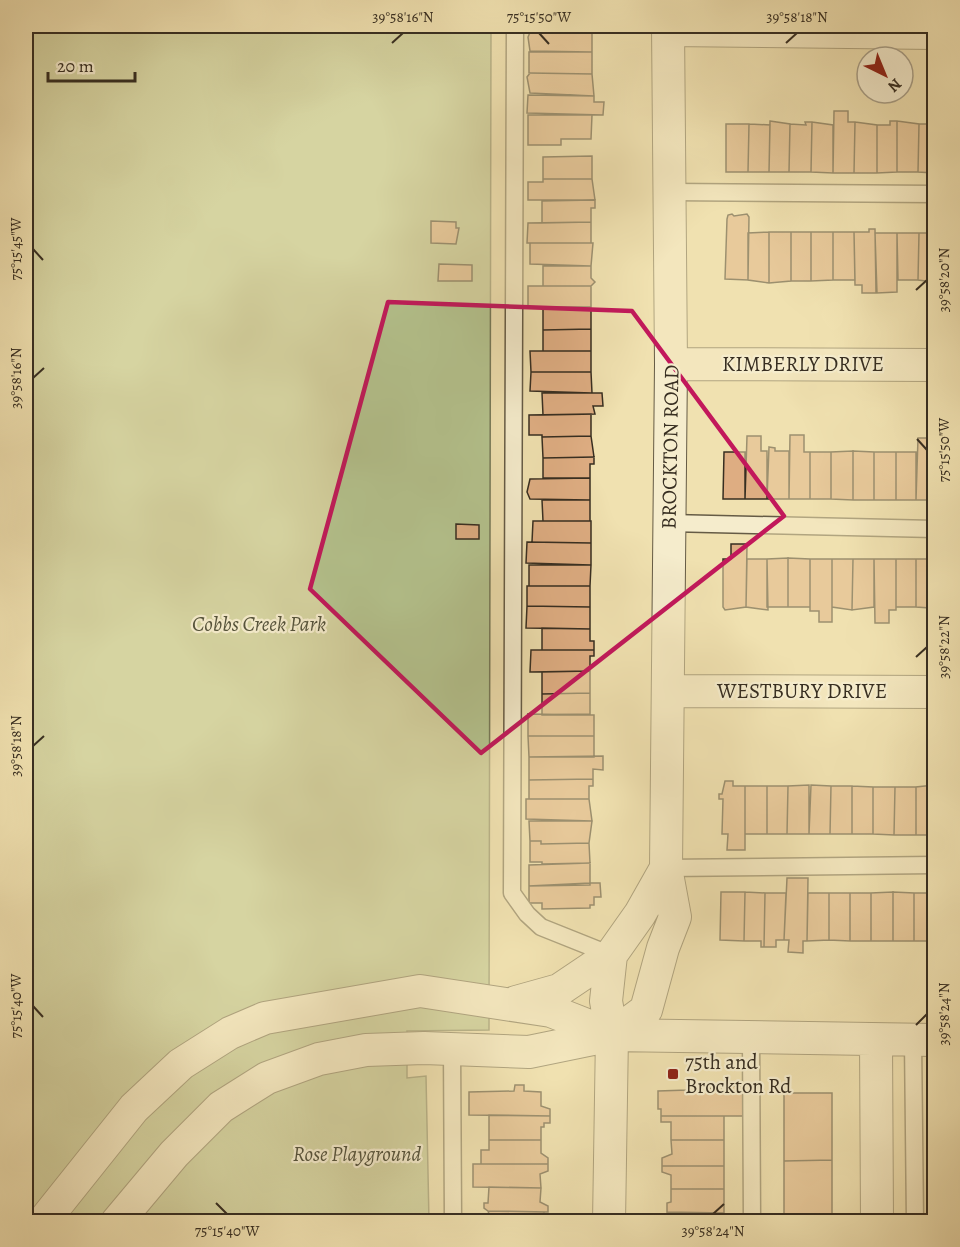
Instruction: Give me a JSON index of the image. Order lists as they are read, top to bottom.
{
  "streets": {
    "street": ["KIMBERLY DRIVE", "BROCKTON ROAD", "WESTBURY DRIVE"]
  },
  "crossings": [
    ["KIMBERLY DRIVE", "BROCKTON ROAD"],
    ["BROCKTON ROAD", "WESTBURY DRIVE"]
  ],
  "parks": ["Cobbs Creek Park", "Rose Playground"],
  "places": {
    "transit": ["75th and Brockton Rd"]
  },
  "scale_bar": "20 m",
  "north": "bottom right",
  "coordinates": [
    "39°58'16\"N",
    "75°15'50\"W",
    "39°58'18\"N",
    "75°15'45\"W",
    "39°58'20\"N",
    "39°58'22\"N",
    "75°15'40\"W",
    "39°58'24\"N"
  ]
}
